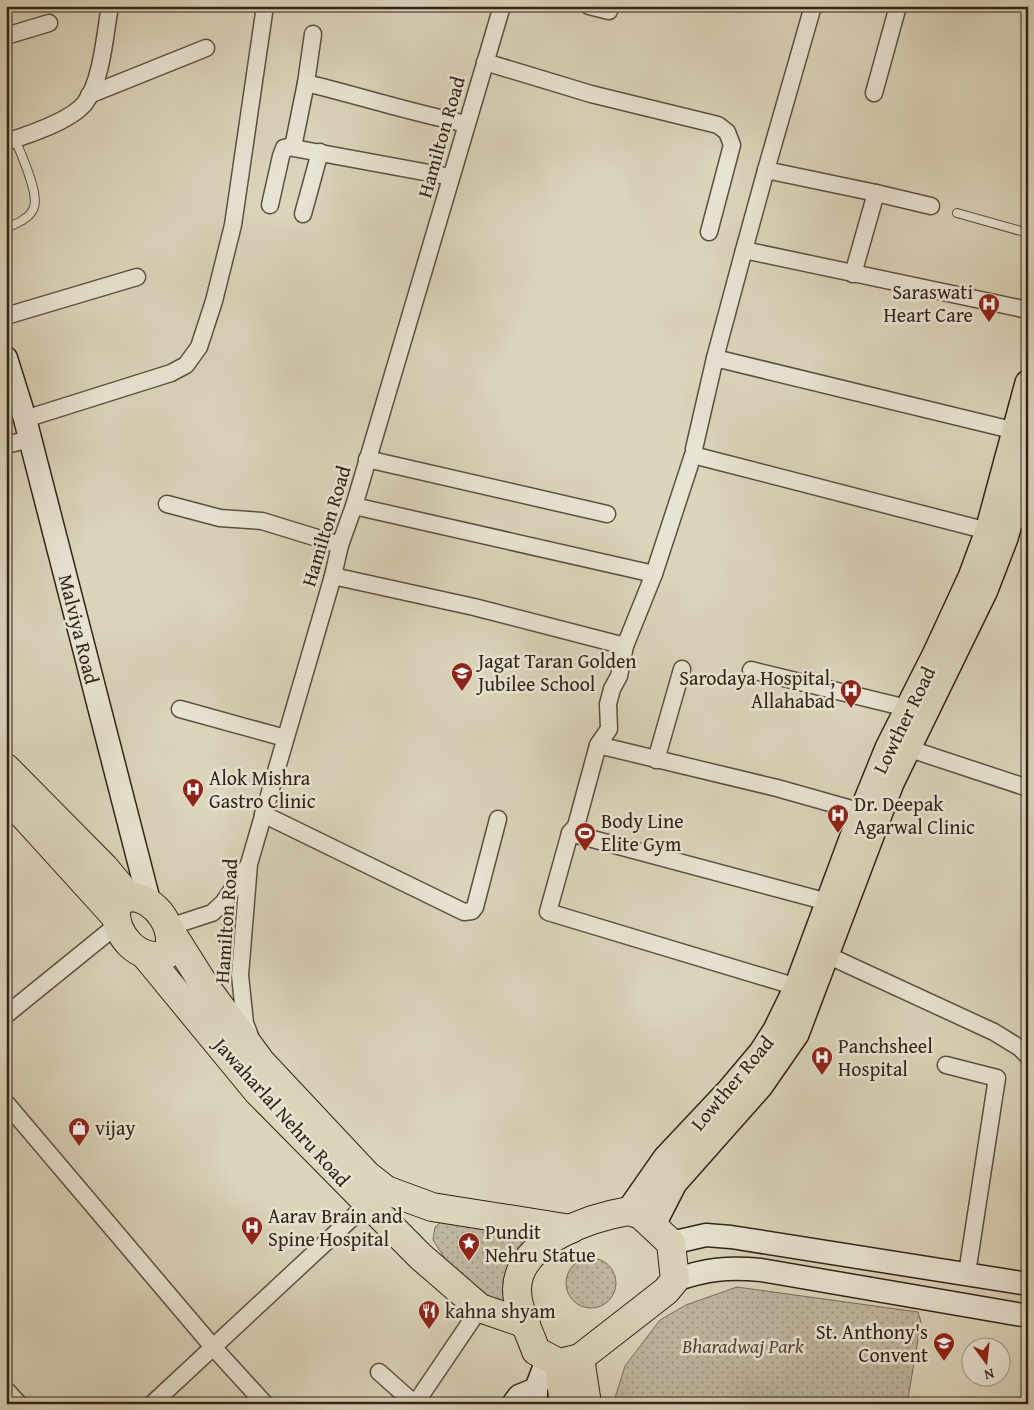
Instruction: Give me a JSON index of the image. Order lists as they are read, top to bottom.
{
  "streets": {
    "highway": ["Jawaharlal Nehru Road"],
    "main road": ["Lowther Road"],
    "street": ["Hamilton Road", "Malviya Road"]
  },
  "crossings": [
    ["Hamilton Road", "Jawaharlal Nehru Road"],
    ["Malviya Road", "Jawaharlal Nehru Road"],
    ["Lowther Road", "Jawaharlal Nehru Road"]
  ],
  "parks": ["Bharadwaj Park"],
  "places": {
    "hospital": [
      "Saraswati Heart Care",
      "Sarodaya Hospital, Allahabad",
      "Alok Mishra Gastro Clinic",
      "Dr. Deepak Agarwal Clinic",
      "Panchsheel Hospital",
      "Aarav Brain and Spine Hospital"
    ],
    "school or university": ["Jagat Taran Golden Jubilee School", "St. Anthony's Convent"],
    "sports": ["Body Line Elite Gym"],
    "shop": ["vijay"],
    "place": ["Pundit Nehru Statue"],
    "restaurant": ["kahna shyam"]
  },
  "north": "bottom"
}
